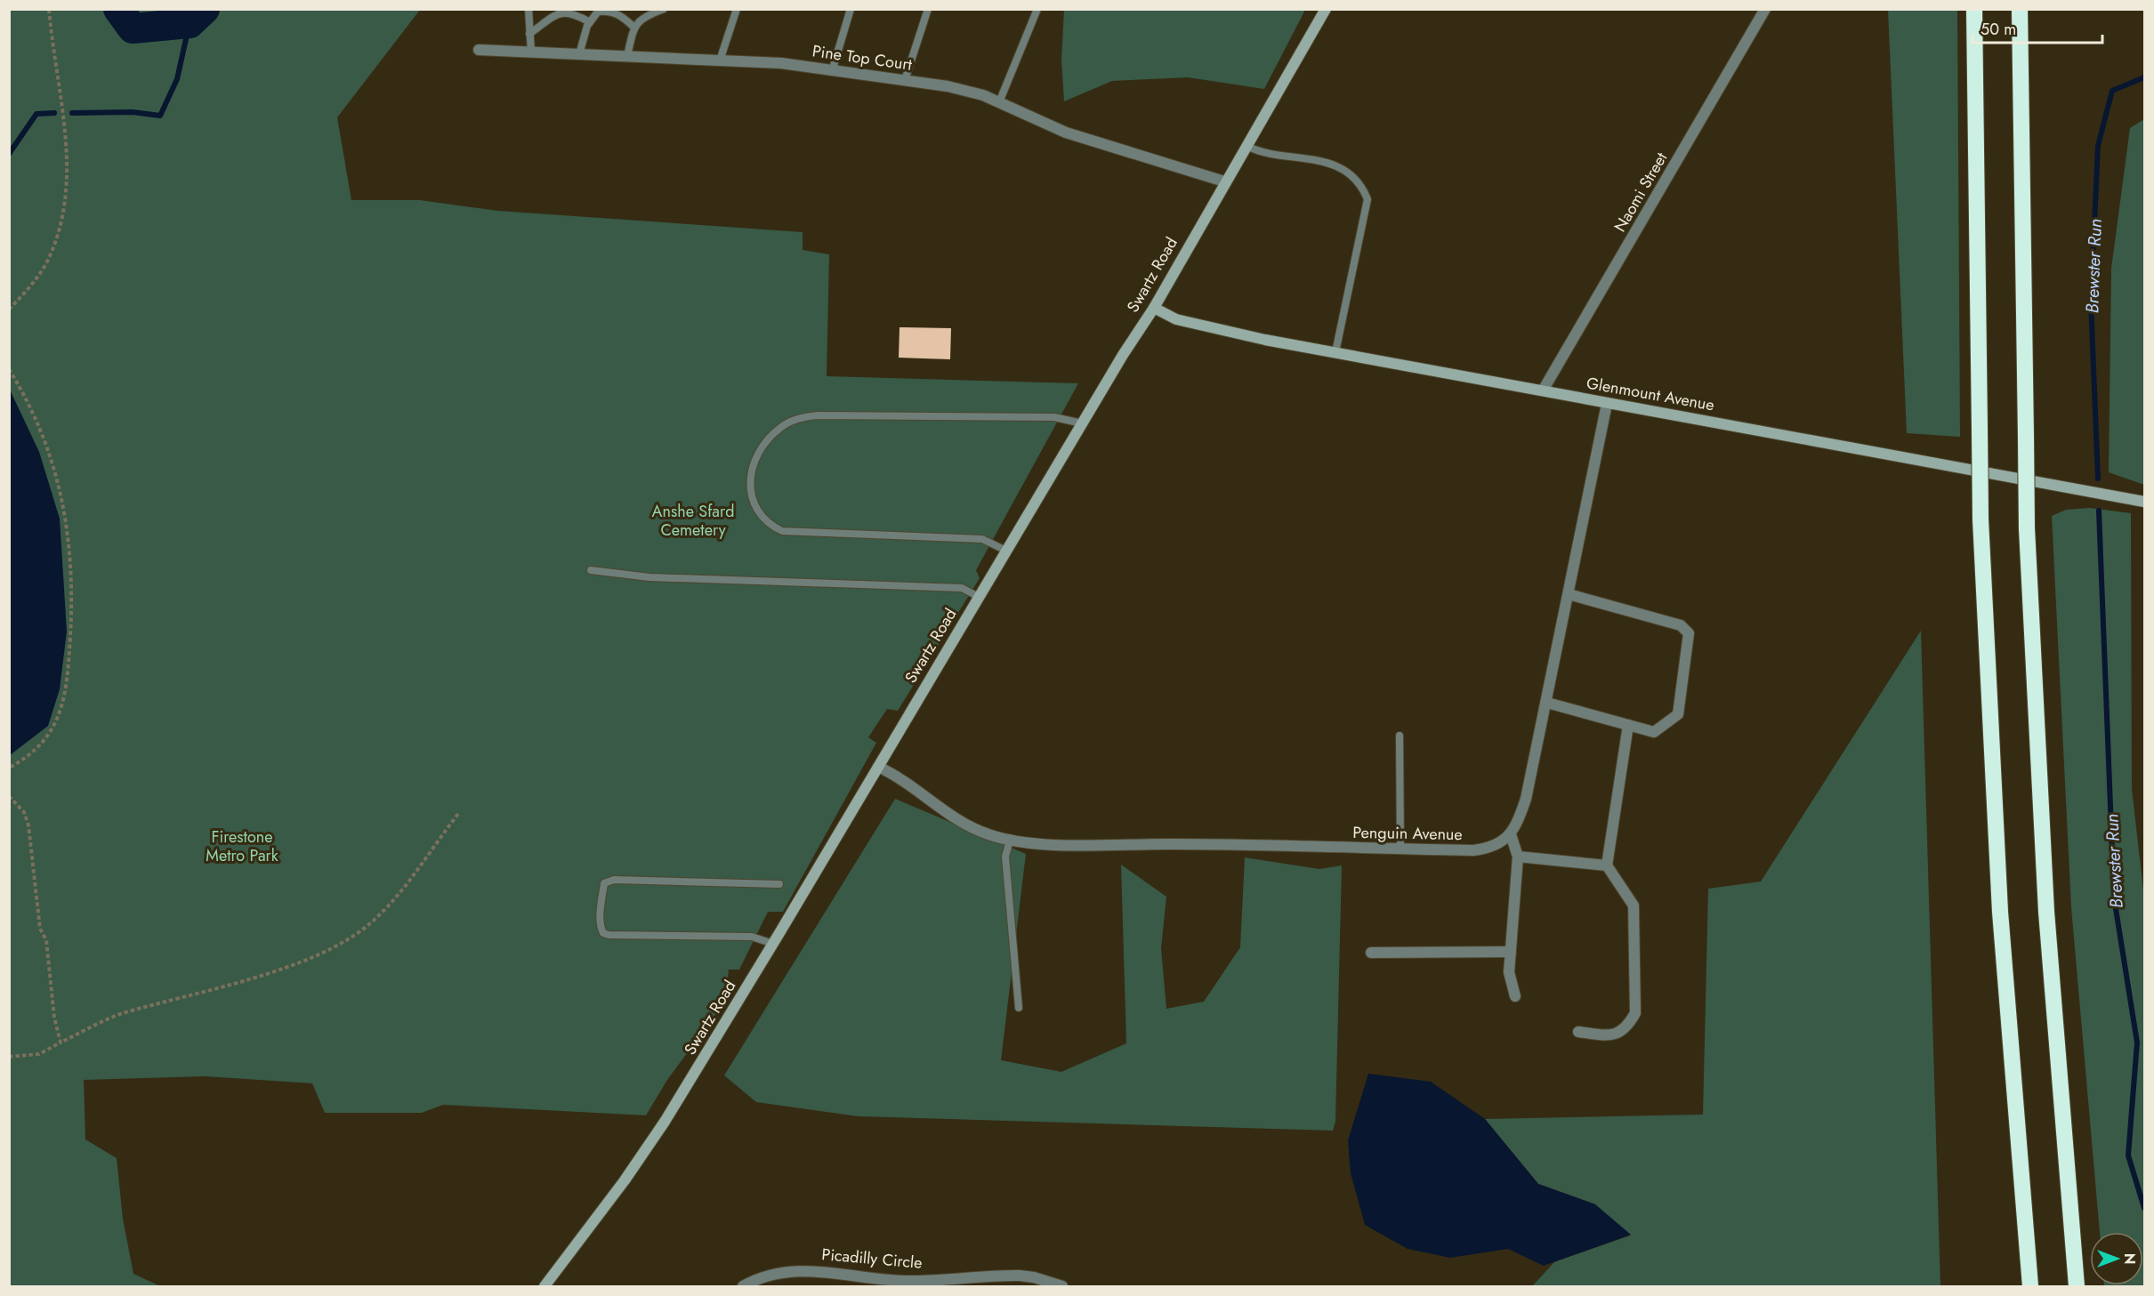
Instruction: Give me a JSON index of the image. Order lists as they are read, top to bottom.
{
  "streets": {
    "street": [
      "Pine Top Court",
      "Naomi Street",
      "Swartz Road",
      "Glenmount Avenue",
      "Penguin Avenue",
      "Picadilly Circle"
    ]
  },
  "crossings": [
    ["Pine Top Court", "Swartz Road"],
    ["Naomi Street", "Glenmount Avenue"],
    ["Swartz Road", "Glenmount Avenue"],
    ["Swartz Road", "Penguin Avenue"]
  ],
  "water": ["Brewster Run"],
  "parks": ["Anshe Sfard Cemetery", "Firestone Metro Park"],
  "scale_bar": "50 m",
  "north": "right"
}
